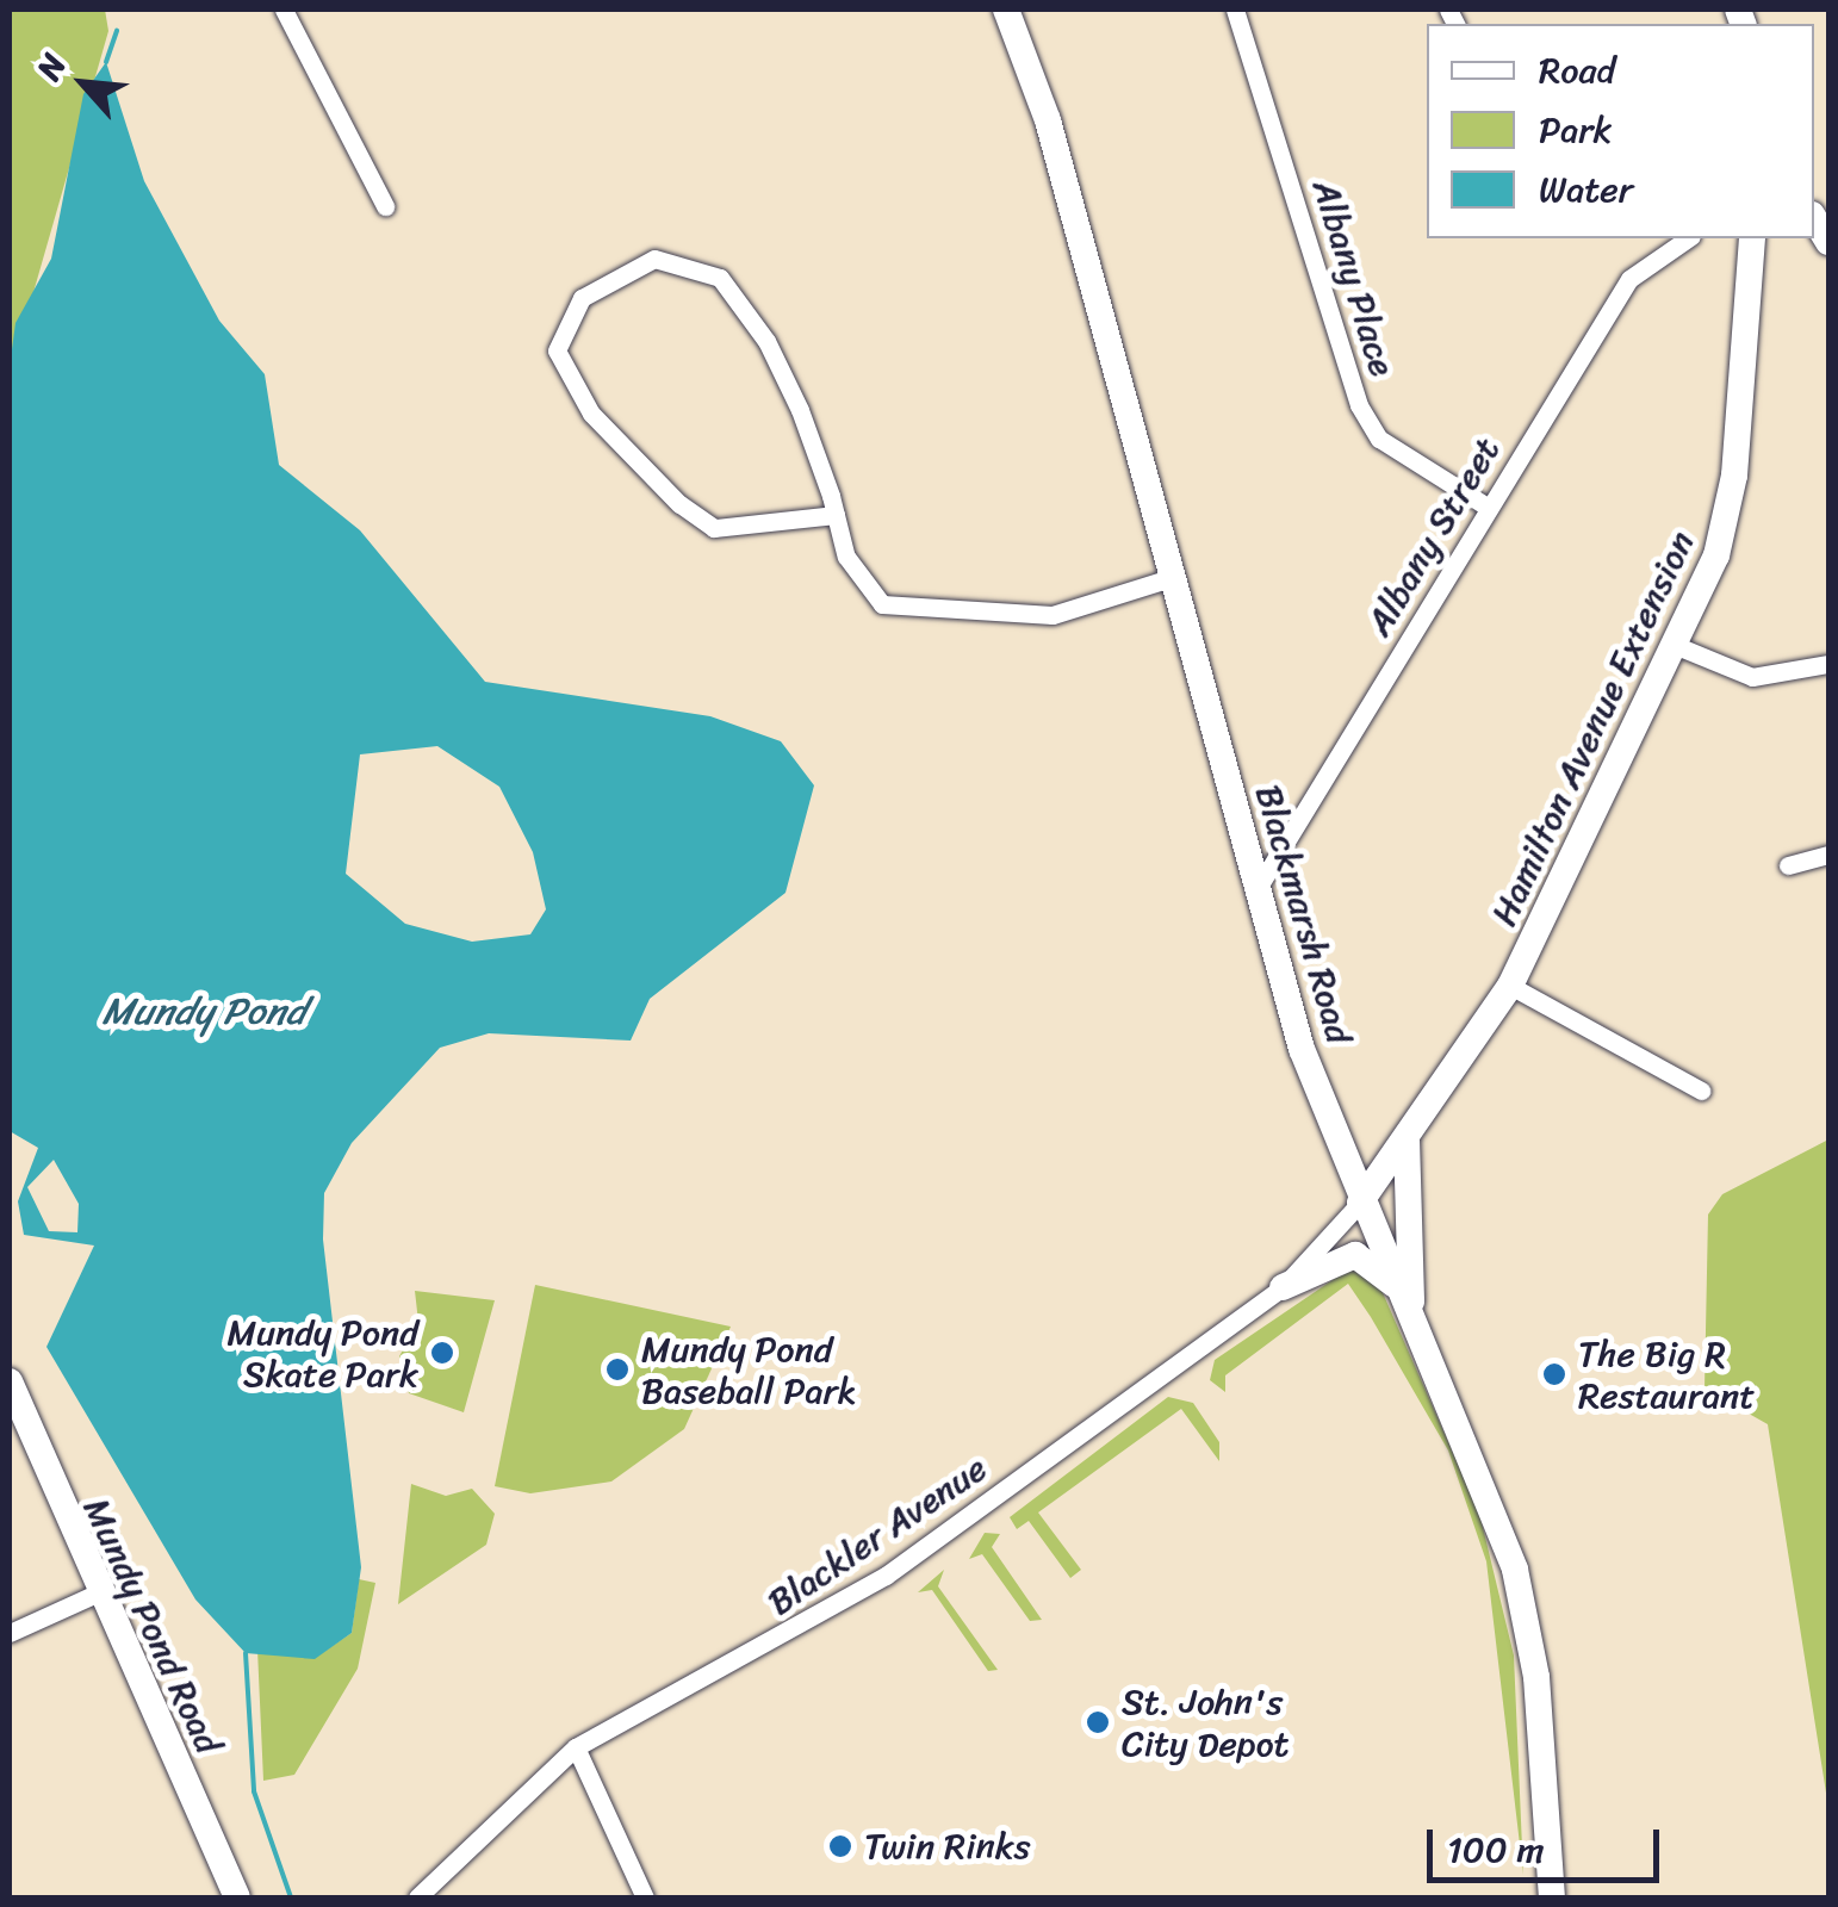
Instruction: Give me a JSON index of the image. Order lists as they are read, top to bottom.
{
  "streets": {
    "street": [
      "Albany Place",
      "Albany Street",
      "Hamilton Avenue Extension",
      "Blackmarsh Road",
      "Blackler Avenue",
      "Mundy Pond Road"
    ]
  },
  "crossings": [
    ["Albany Place", "Albany Street"],
    ["Albany Street", "Blackmarsh Road"],
    ["Hamilton Avenue Extension", "Blackmarsh Road"],
    ["Hamilton Avenue Extension", "Blackler Avenue"],
    ["Blackmarsh Road", "Blackler Avenue"]
  ],
  "water": ["Mundy Pond"],
  "places": [
    "Mundy Pond Skate Park",
    "Mundy Pond Baseball Park",
    "The Big R Restaurant",
    "St. John's City Depot",
    "Twin Rinks"
  ],
  "legend": ["Road", "Park", "Water"],
  "scale_bar": "100 m",
  "north": "top left"
}
